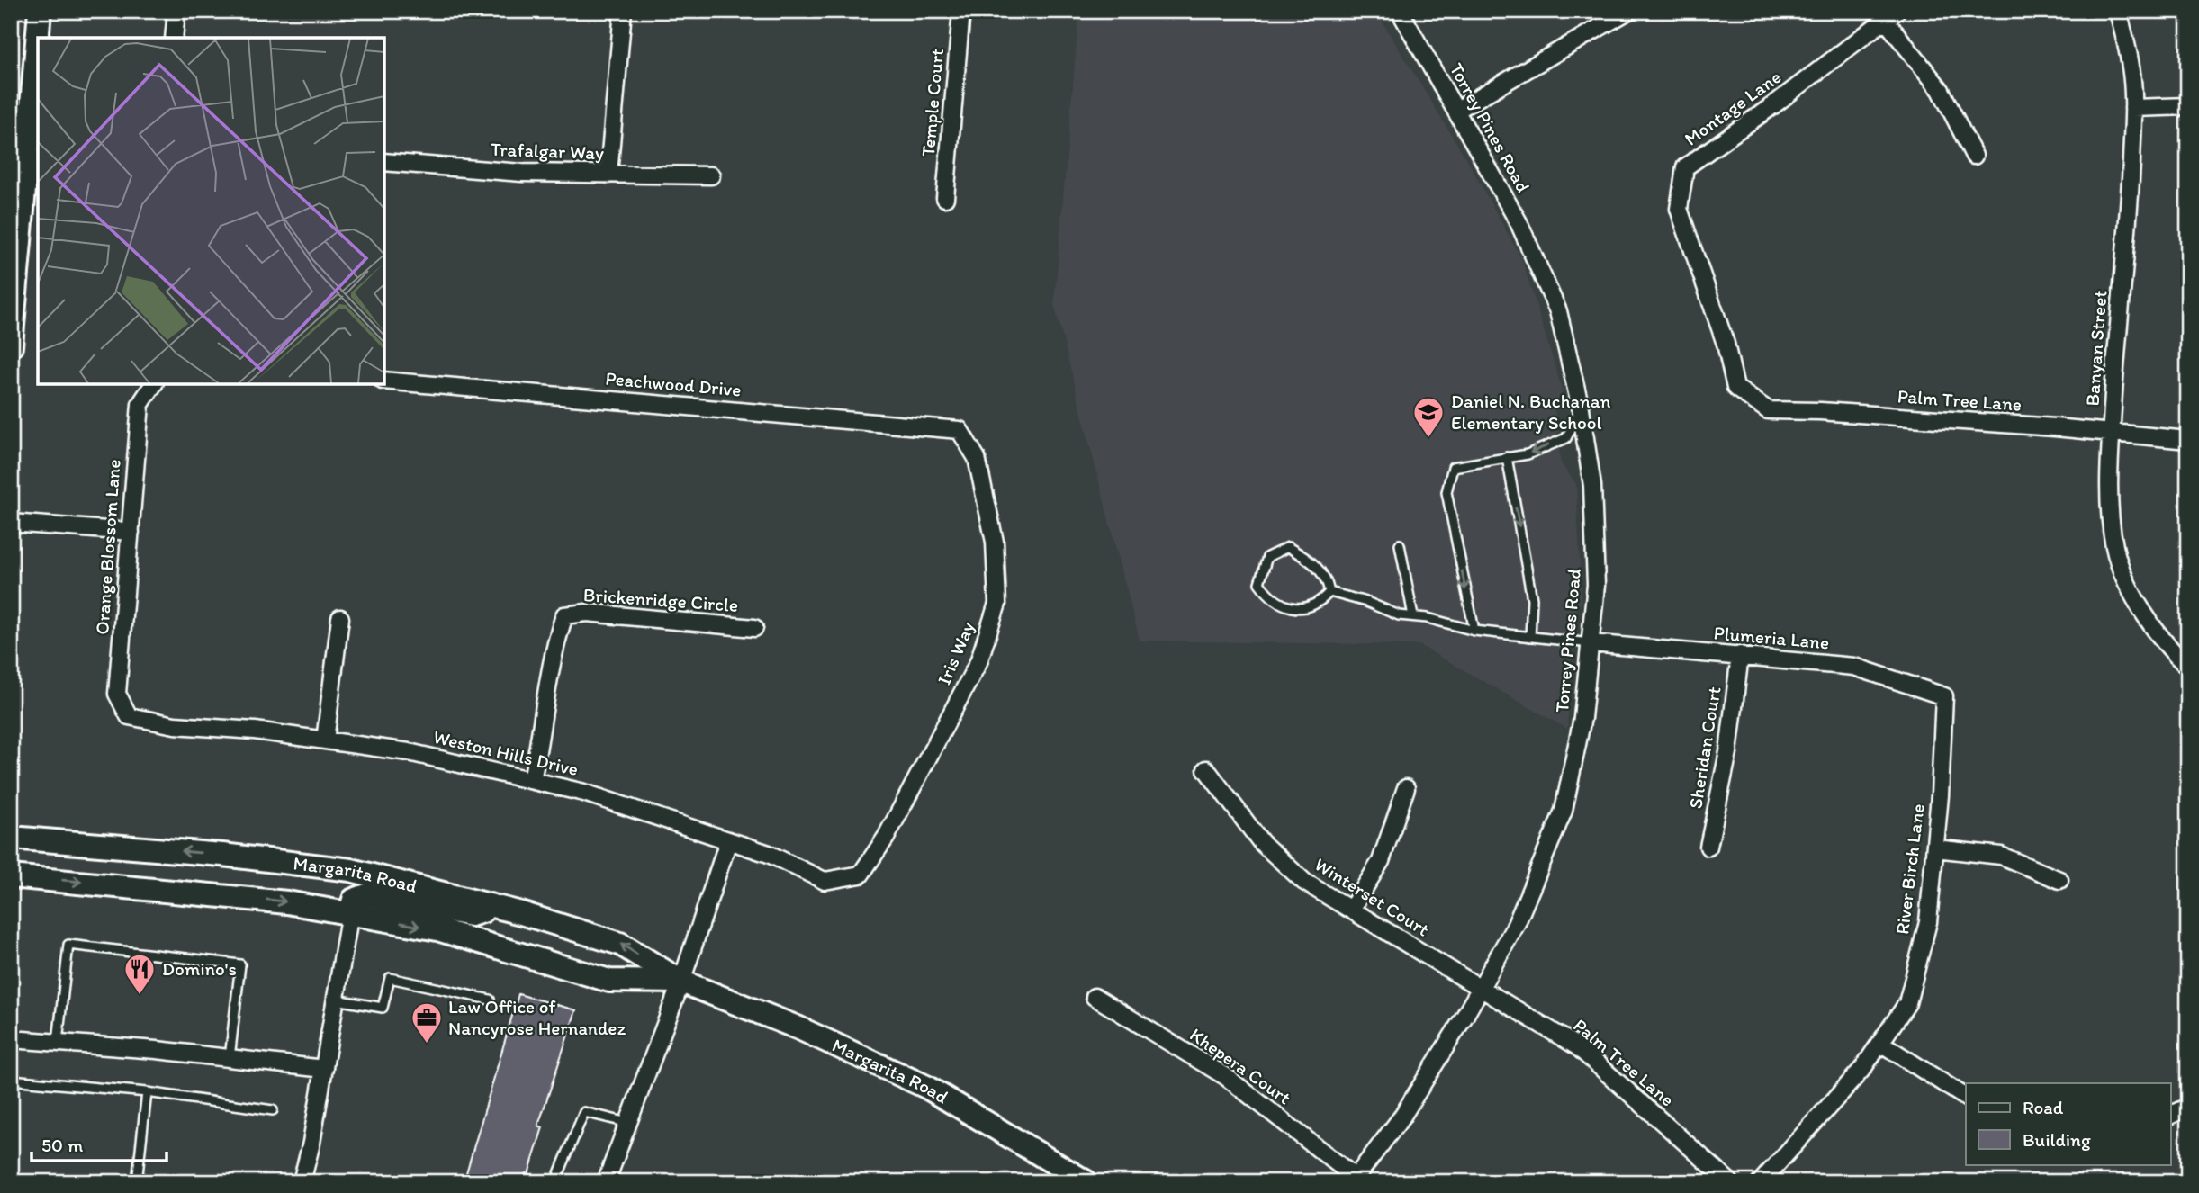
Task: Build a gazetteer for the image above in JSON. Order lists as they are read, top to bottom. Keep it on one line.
{"streets":{"main road":["Margarita Road"],"street":["Temple Court","Montage Lane","Torrey Pines Road","Trafalgar Way","Banyan Street","Peachwood Drive","Palm Tree Lane","Orange Blossom Lane","Brickenridge Circle","Plumeria Lane","Iris Way","Sheridan Court","Weston Hills Drive","River Birch Lane","Winterset Court","Khepera Court"]},"crossings":[["Montage Lane","Palm Tree Lane"],["Torrey Pines Road","Palm Tree Lane"],["Torrey Pines Road","Plumeria Lane"],["Torrey Pines Road","Winterset Court"],["Torrey Pines Road","Khepera Court"],["Banyan Street","Palm Tree Lane"],["Peachwood Drive","Iris Way"],["Palm Tree Lane","Winterset Court"],["Orange Blossom Lane","Weston Hills Drive"],["Brickenridge Circle","Weston Hills Drive"],["Plumeria Lane","Sheridan Court"],["Plumeria Lane","River Birch Lane"],["Iris Way","Weston Hills Drive"]],"places":{"school or university":["Daniel N. Buchanan Elementary School"],"restaurant":["Domino's"],"office":["Law Office of Nancyrose Hernandez"]},"legend":["Road","Building"],"scale_bar":"50 m"}
